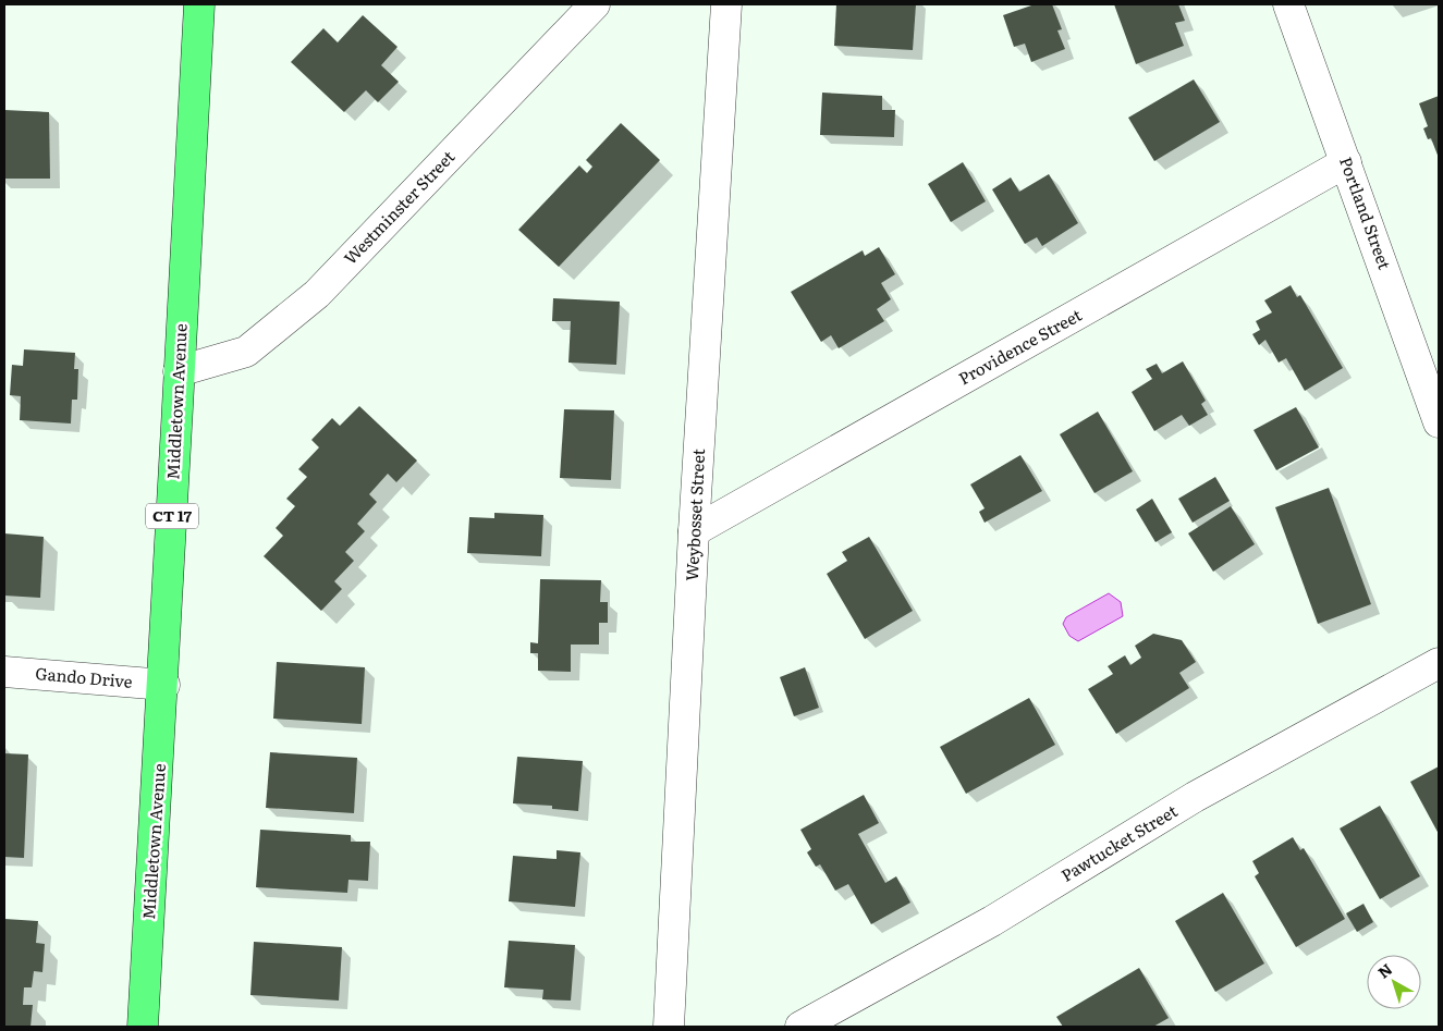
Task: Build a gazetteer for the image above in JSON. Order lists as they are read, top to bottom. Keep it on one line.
{"streets":{"main road":["Middletown Avenue","CT 17"],"street":["Westminster Street","Portland Street","Providence Street","Weybosset Street","Gando Drive","Pawtucket Street"]},"crossings":[["Westminster Street","Middletown Avenue"],["Portland Street","Providence Street"],["Providence Street","Weybosset Street"],["Middletown Avenue","Gando Drive"]],"north":"top left"}
